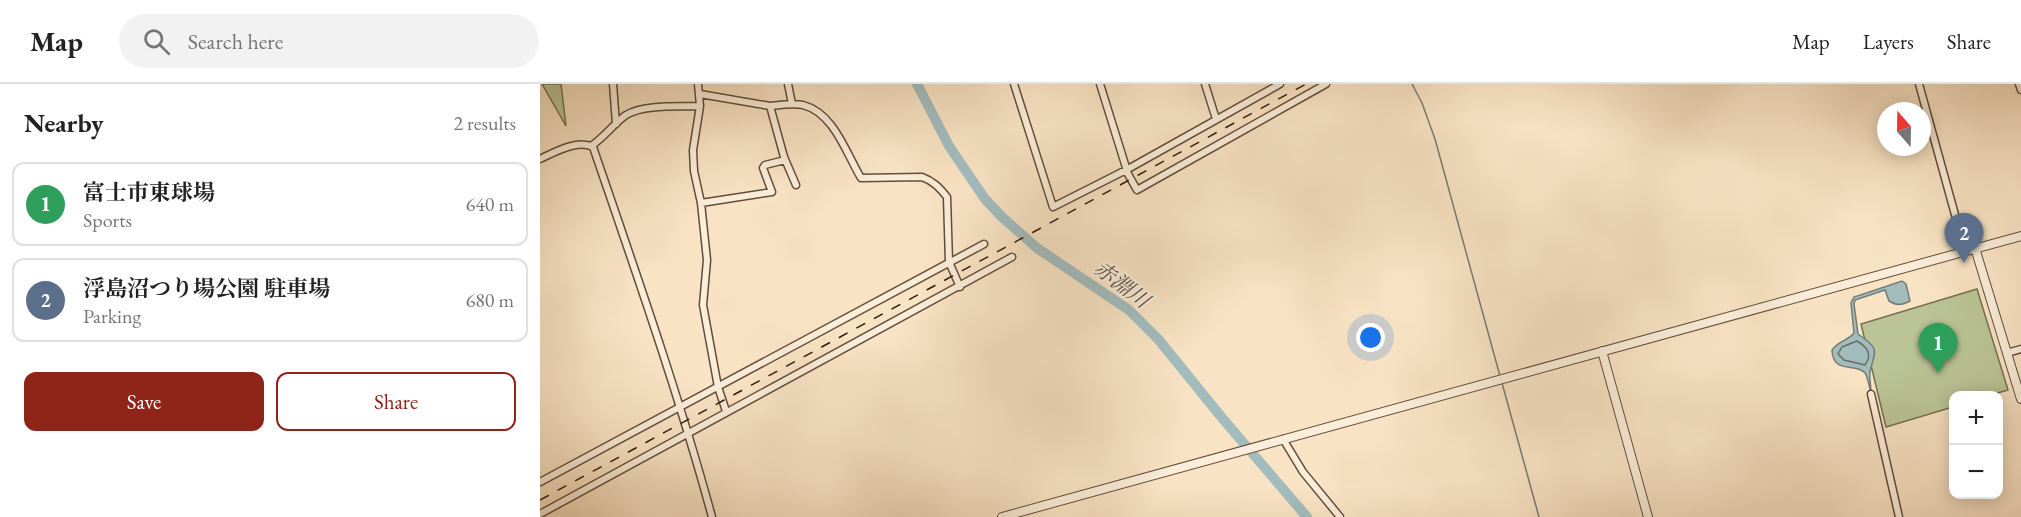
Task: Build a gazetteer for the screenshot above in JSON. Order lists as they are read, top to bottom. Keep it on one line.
{"water":["赤淵川"],"north":"top","page":{"header":"Map","search":"Search here","nav":["Map","Layers","Share"],"heading":["Nearby","2 results"],"list":[{"mark":"1","name":"富士市東球場","note":"Sports","value":"640 m"},{"mark":"2","name":"浮島沼つり場公園 駐車場","note":"Parking","value":"680 m"}],"pins":["2","1"],"buttons":["Save","Share"],"map_buttons":["+","−"]}}
